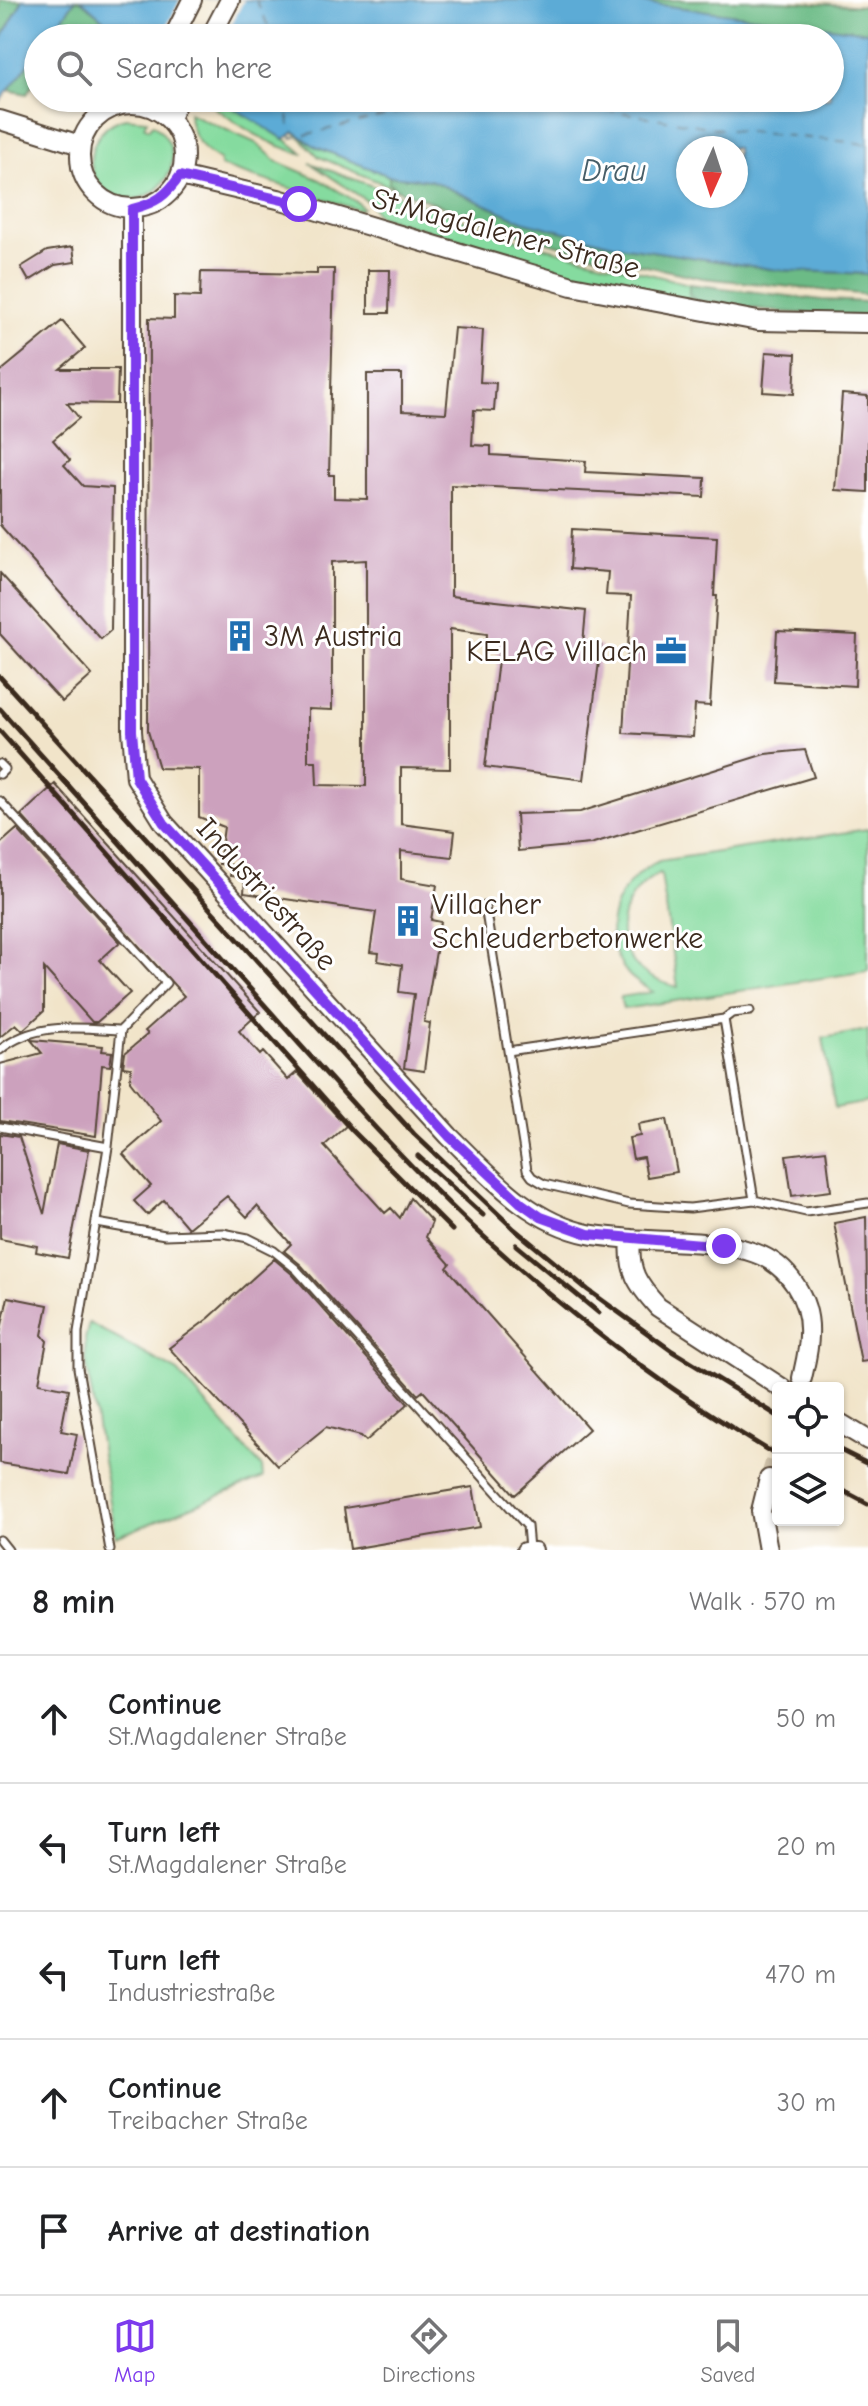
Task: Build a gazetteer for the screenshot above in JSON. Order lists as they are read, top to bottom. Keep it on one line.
{"streets":{"street":["St.Magdalener Straße","Industriestraße"]},"water":["Drau"],"places":{"building":["3M Austria","Villacher Schleuderbetonwerke"],"office":["KELAG Villach"]},"north":"bottom","page":{"search":"Search here","heading":["8 min","Walk · 570 m"],"list":[["Continue","St.Magdalener Straße","50 m"],["Turn left","St.Magdalener Straße","20 m"],["Turn left","Industriestraße","470 m"],["Continue","Treibacher Straße","30 m"],"Arrive at destination"],"nav":["Map","Directions","Saved"]}}
